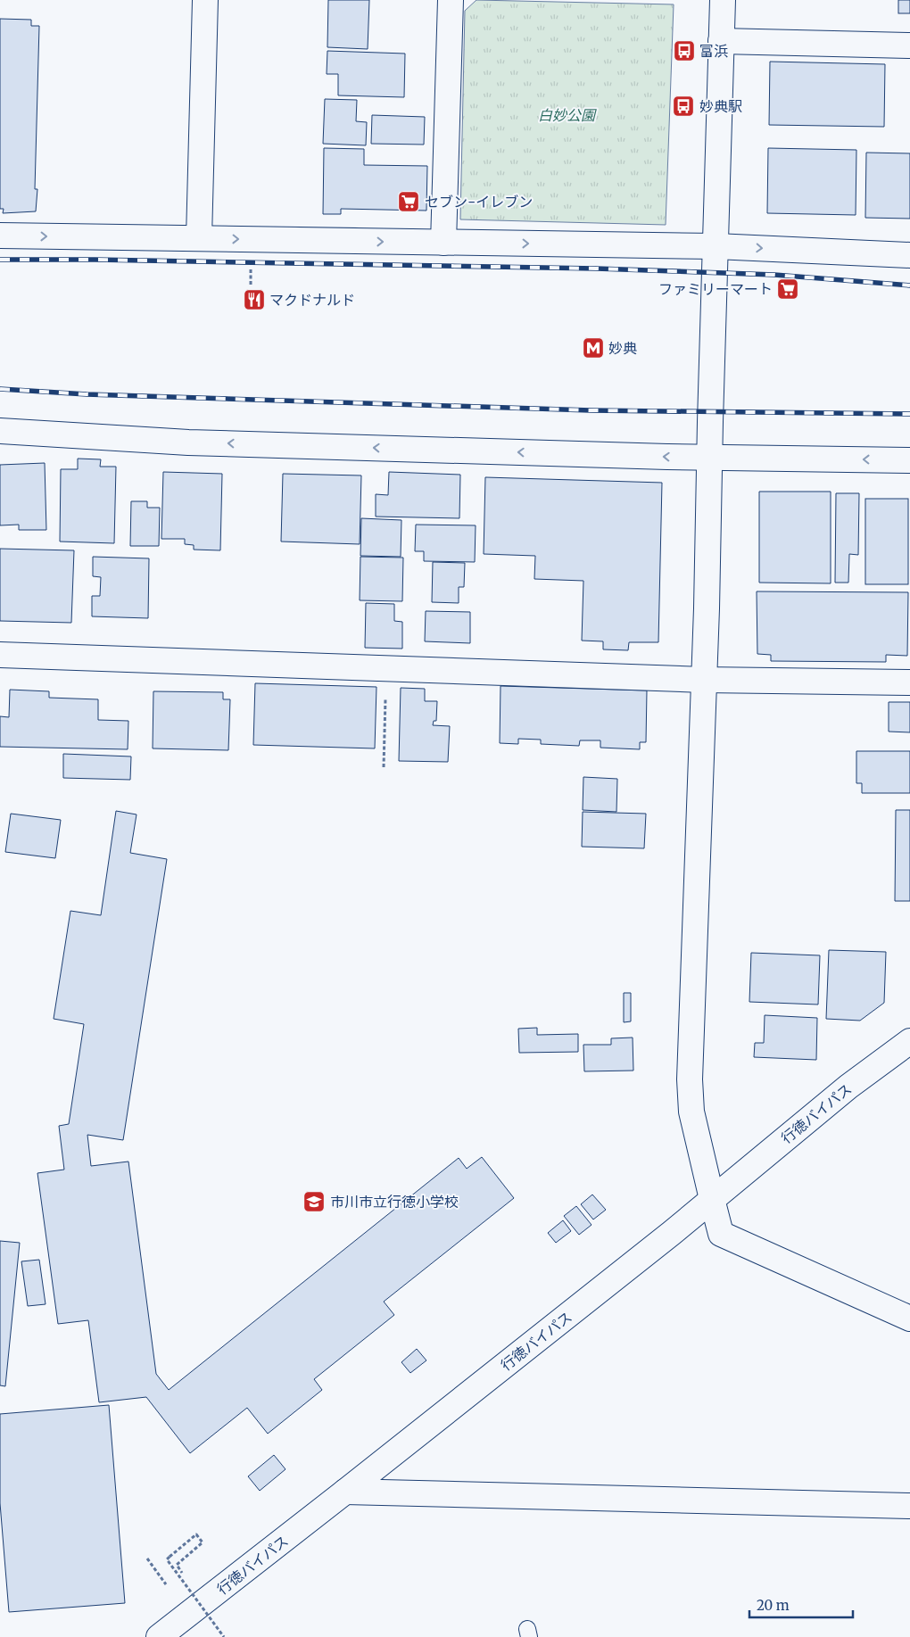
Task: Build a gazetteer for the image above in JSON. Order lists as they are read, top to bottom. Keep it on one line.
{"streets":{"street":["行徳バイパス"]},"parks":["白妙公園"],"places":{"bus stop":["富浜","妙典駅"],"supermarket":["セブン-イレブン","ファミリーマート"],"restaurant":["マクドナルド"],"metro station":["妙典"],"school or university":["市川市立行徳小学校"]},"scale_bar":"20 m"}
